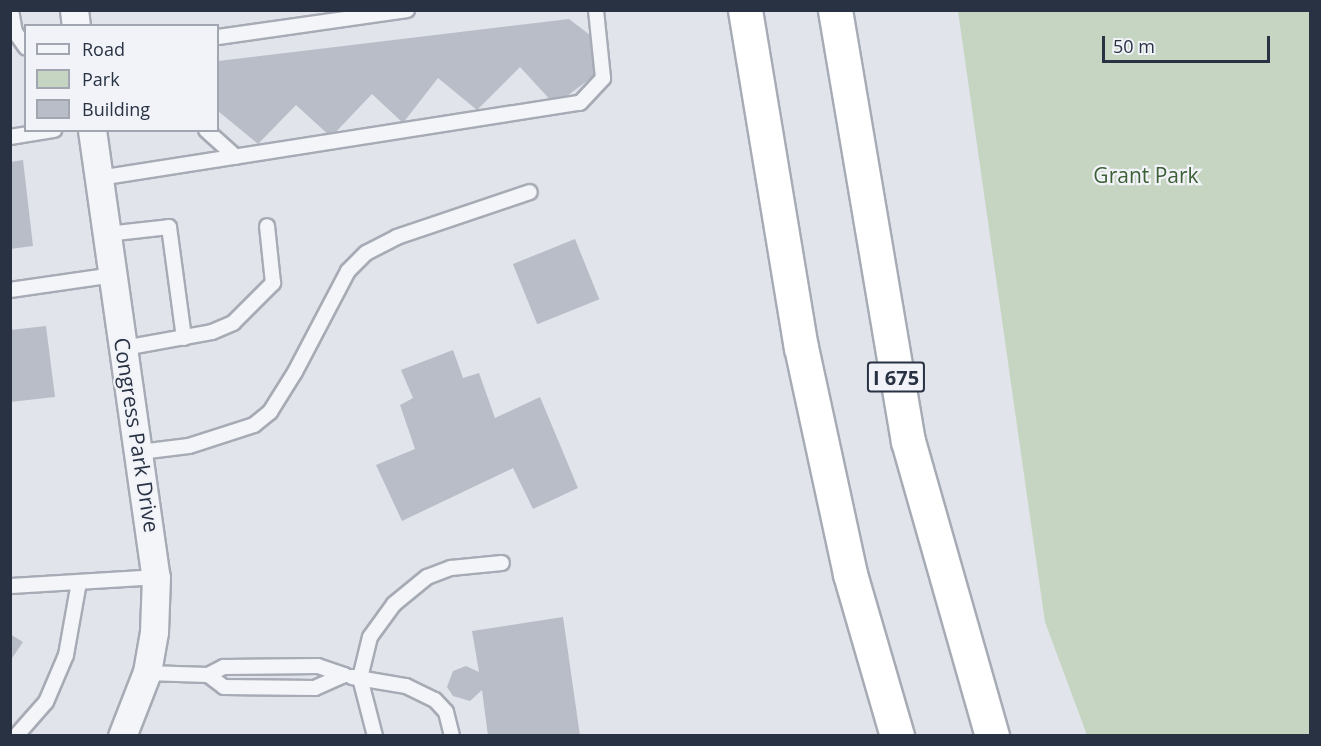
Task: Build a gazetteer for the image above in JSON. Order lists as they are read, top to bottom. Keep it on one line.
{"streets":{"highway":["I 675"],"street":["Congress Park Drive"]},"parks":["Grant Park"],"legend":["Road","Park","Building"],"scale_bar":"50 m"}
